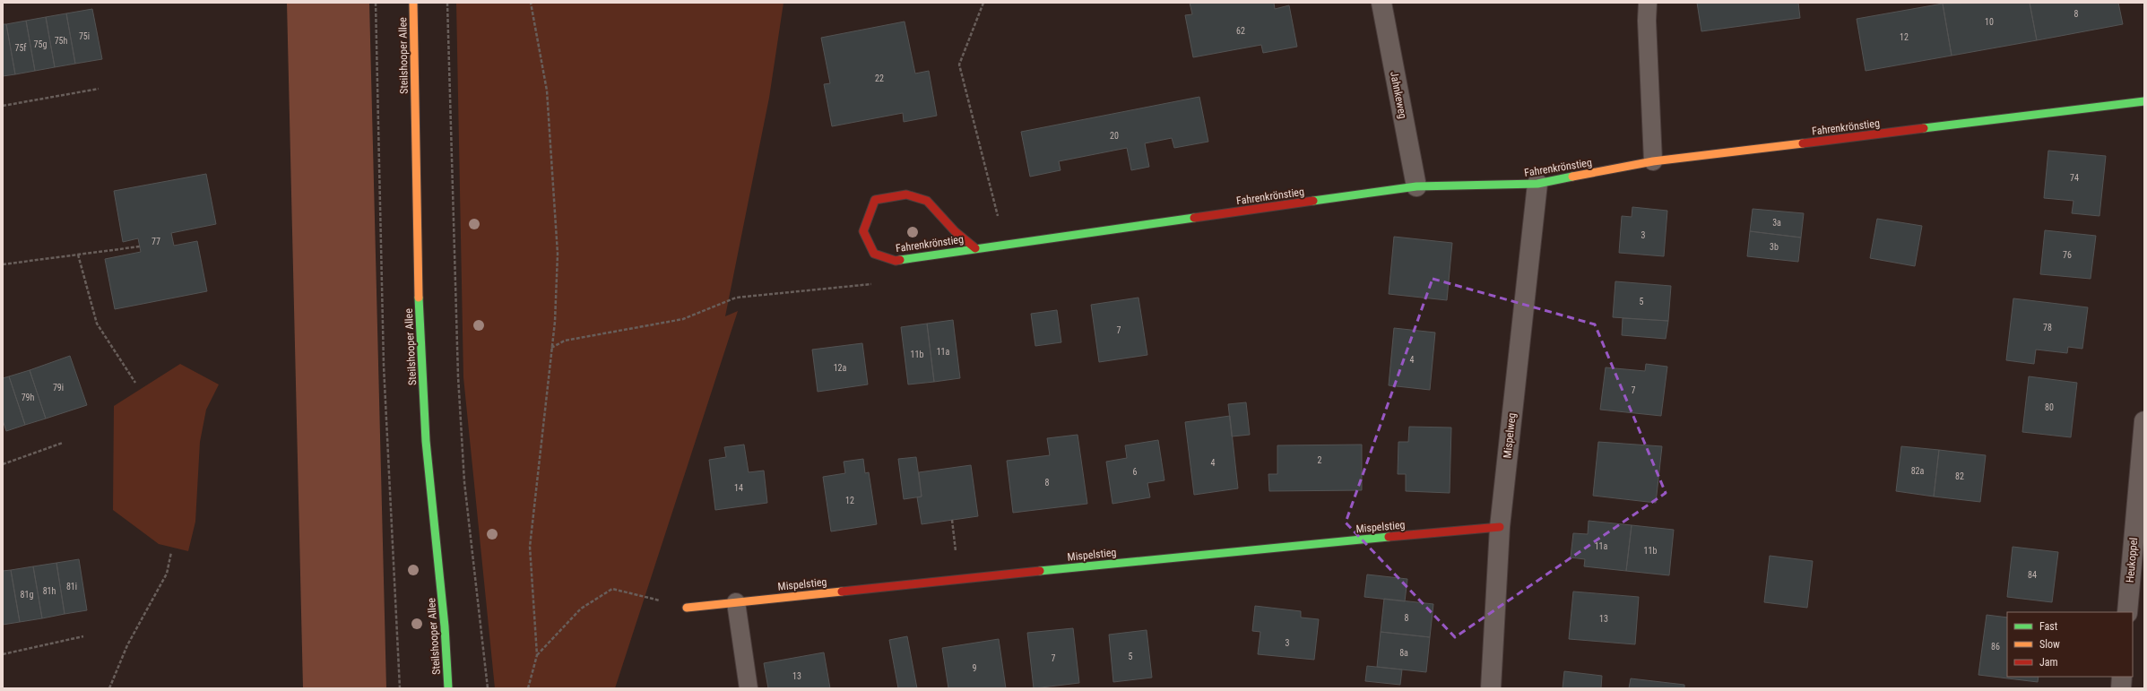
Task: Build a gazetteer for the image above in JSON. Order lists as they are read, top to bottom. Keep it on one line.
{"streets":{"street":["Steilshooper Allee","Jahnkeweg","Fahrenkrönstieg","Mispelweg","Mispelstieg","Heukoppel"]},"crossings":[["Jahnkeweg","Fahrenkrönstieg"],["Fahrenkrönstieg","Mispelweg"],["Mispelweg","Mispelstieg"]],"house_numbers":["8","10","62","75i","12","75h","75g","75f","22","20","74","3a","3","77","3b","76","5","78","7","11a","11b","4","12a","79i","7","79h","80","2","4","82a","6","82","8","14","12","11a","11b","84","81i","81h","81g","8","13","3","86","8a","5","7","9","13"],"legend":["Fast","Slow","Jam"]}
